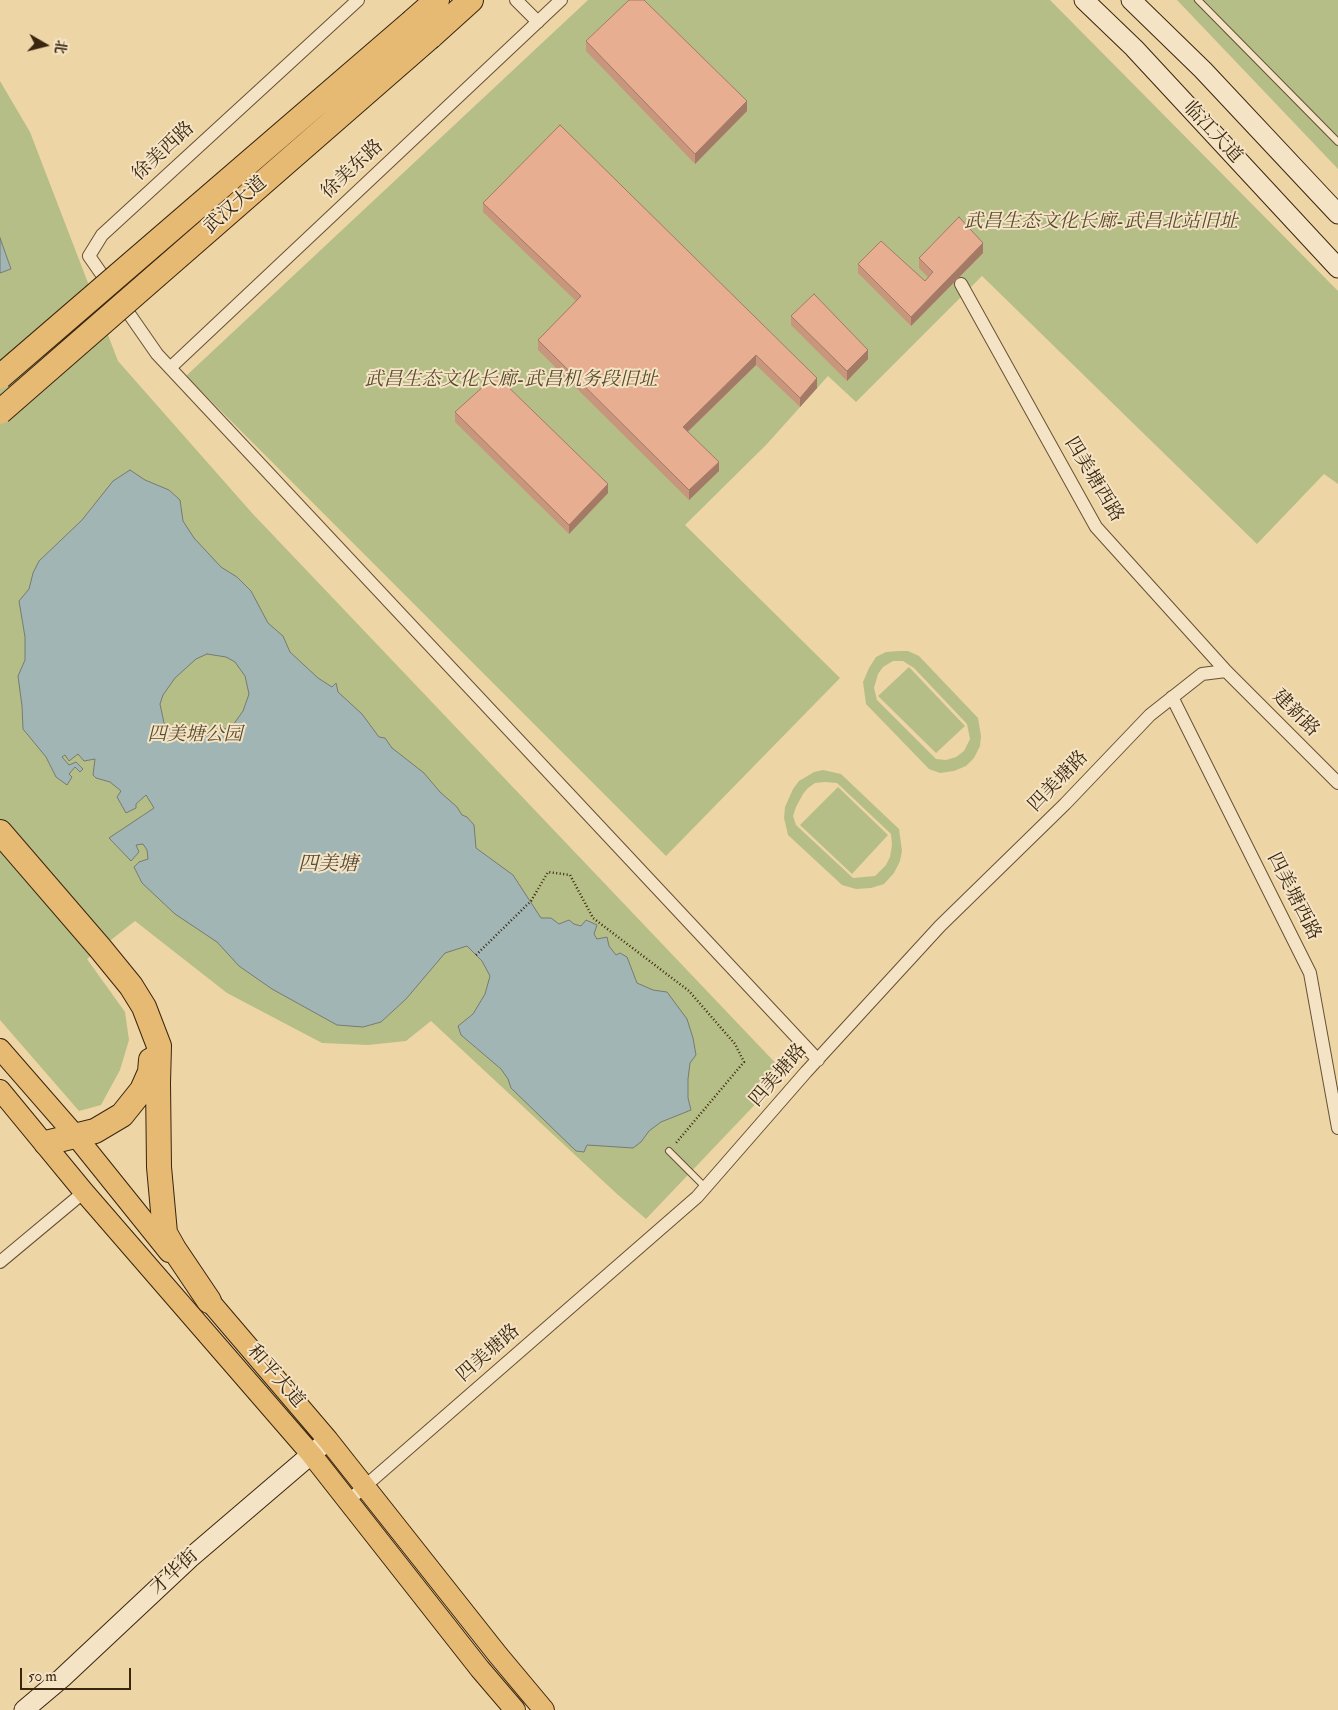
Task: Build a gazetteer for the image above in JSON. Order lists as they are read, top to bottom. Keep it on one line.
{"streets":{"highway":["武汉大道"],"main road":["临江大道","和平大道","才华街"],"street":["徐美西路","徐美东路","四美塘西路","建新路","四美塘路"]},"crossings":[["徐美西路","徐美东路"],["四美塘西路","建新路"],["四美塘西路","四美塘路"],["建新路","四美塘路"],["四美塘路","和平大道"],["和平大道","才华街"]],"water":["四美塘"],"parks":["武昌生态文化长廊-武昌北站旧址","武昌生态文化长廊-武昌机务段旧址","四美塘公园"],"scale_bar":"50 m","north":"right"}
